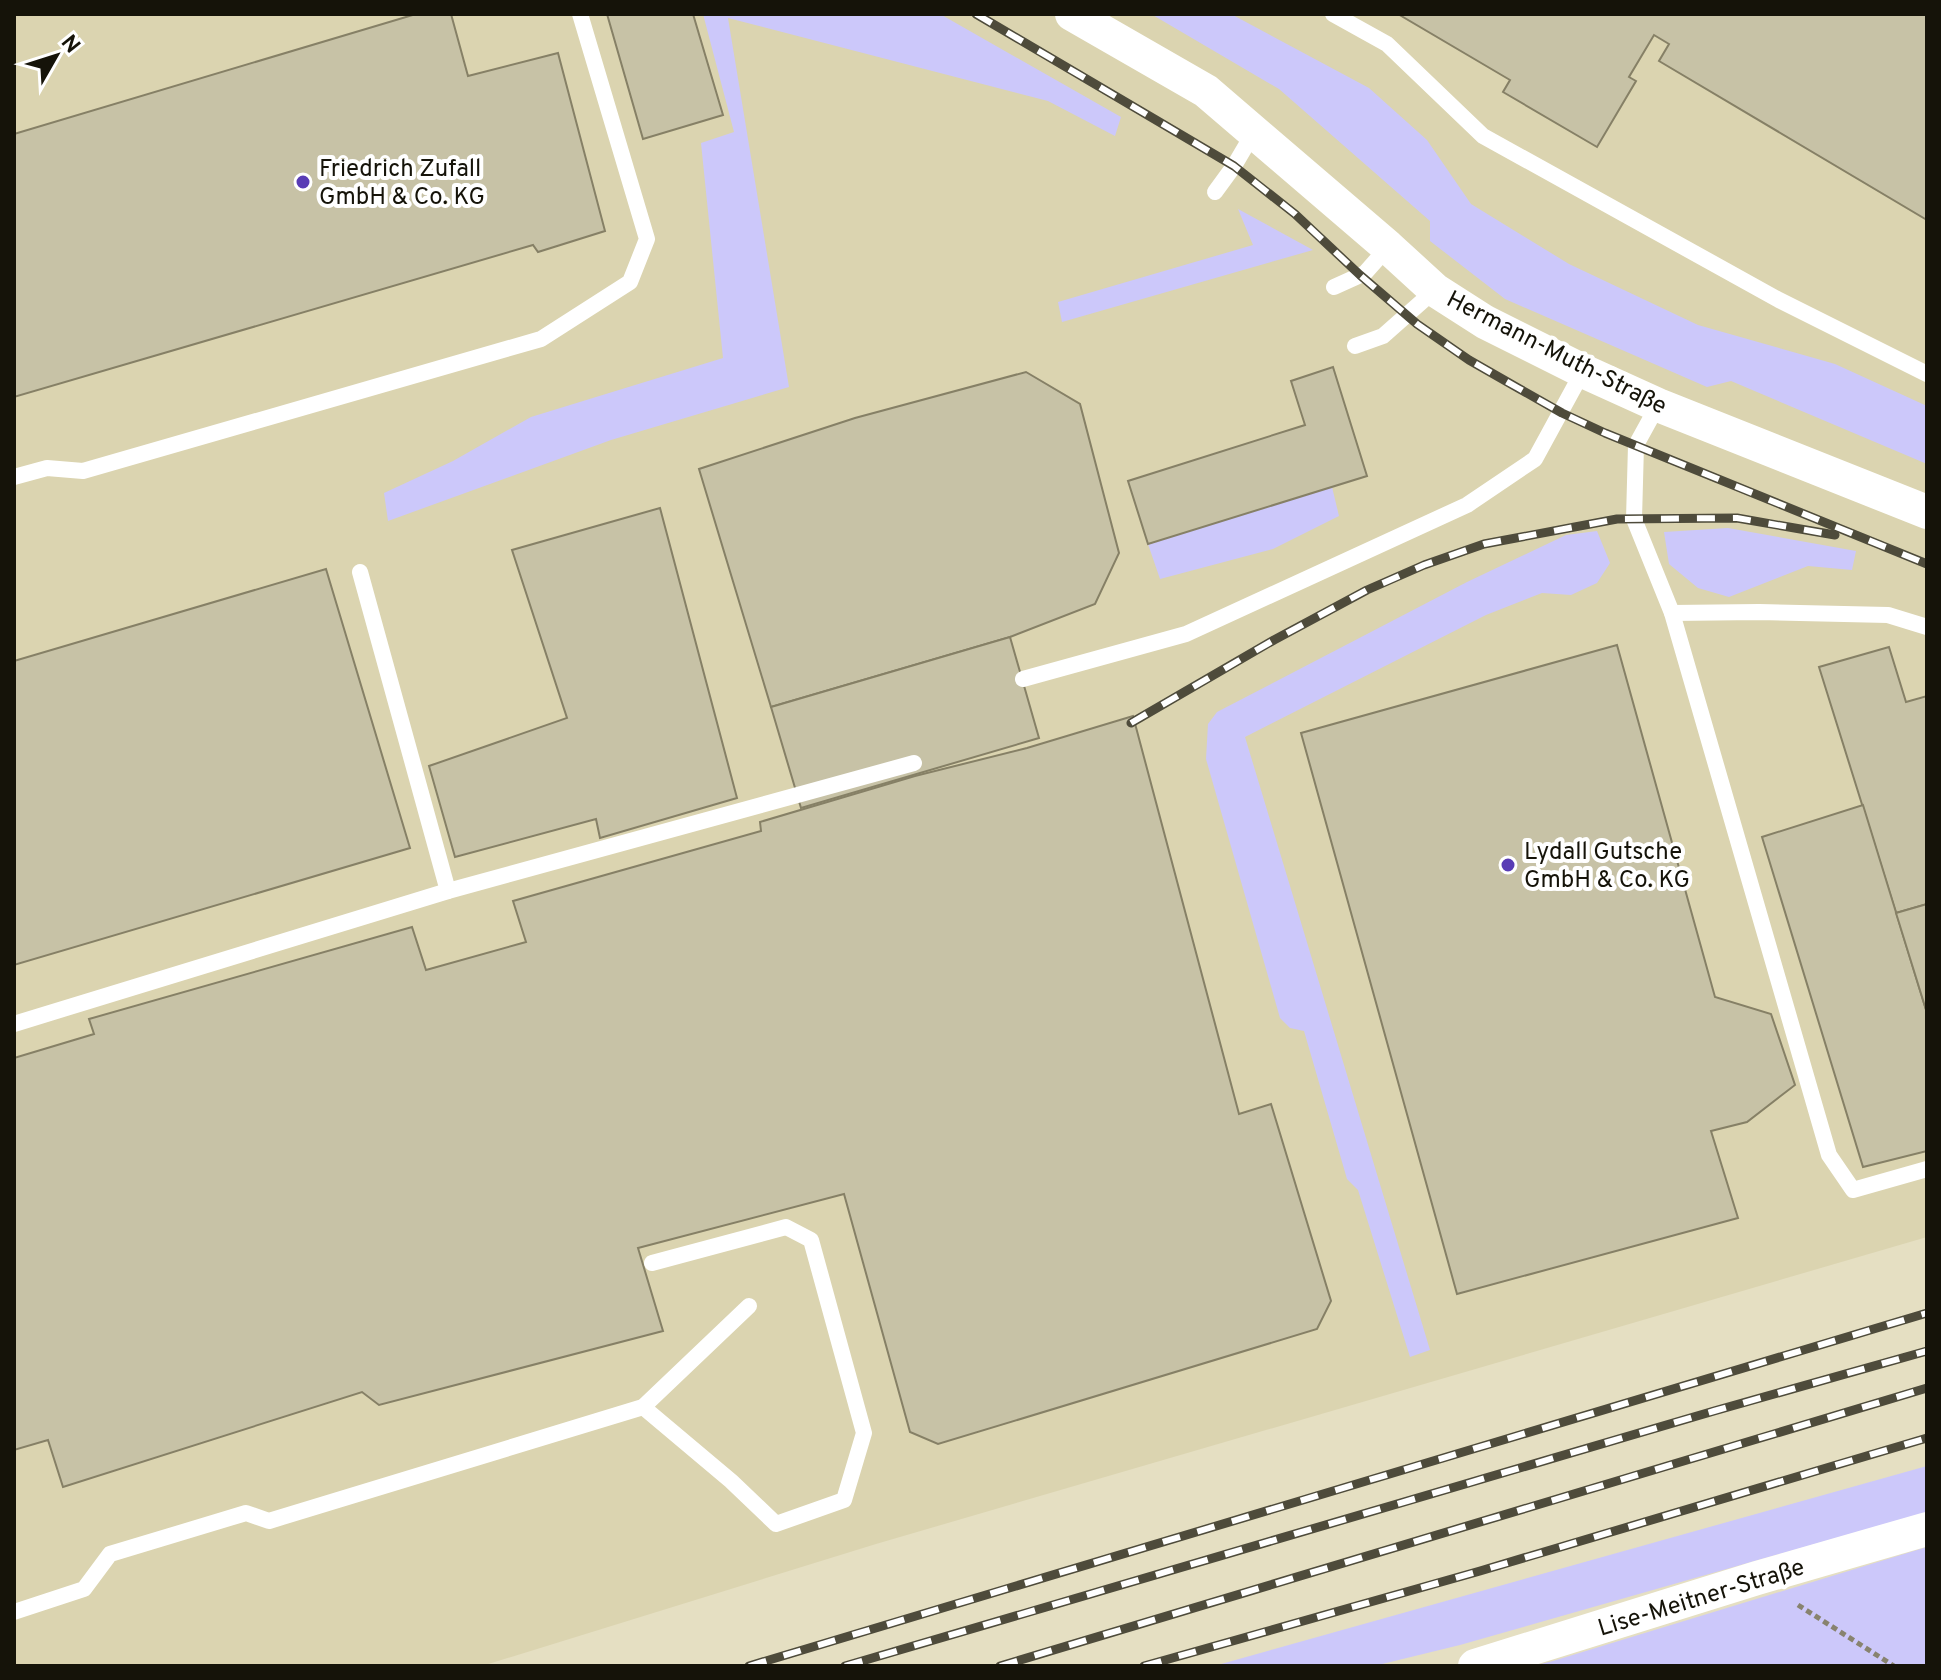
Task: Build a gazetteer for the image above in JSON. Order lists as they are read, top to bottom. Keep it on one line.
{"streets":{"street":["Hermann-Muth-Straße","Lise-Meitner-Straße"]},"places":["Friedrich Zufall GmbH & Co. KG","Lydall Gutsche GmbH & Co. KG"],"north":"top right"}
